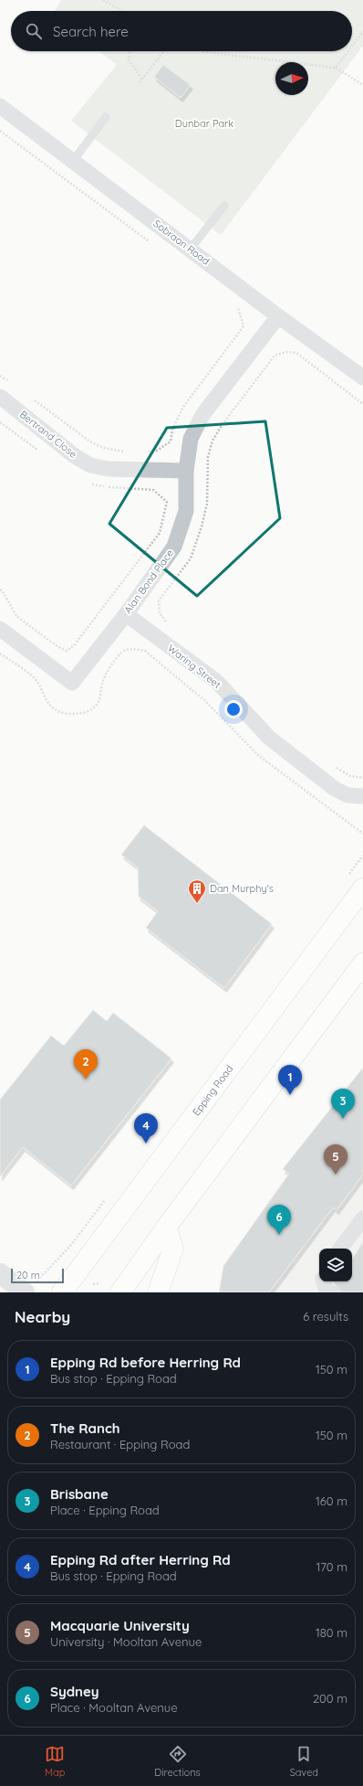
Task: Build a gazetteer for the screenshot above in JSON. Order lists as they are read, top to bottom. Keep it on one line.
{"streets":{"main road":["Epping Road"],"street":["Sobraon Road","Bertrand Close","Alan Bond Place","Waring Street"]},"crossings":[["Sobraon Road","Alan Bond Place"],["Bertrand Close","Alan Bond Place"],["Alan Bond Place","Waring Street"]],"parks":["Dunbar Park"],"places":{"building":["Dan Murphy's"]},"scale_bar":"20 m","north":"right","page":{"search":"Search here","pins":["2","1","3","4","5","6"],"scale":"20 m","heading":["Nearby","6 results"],"list":[{"mark":"1","name":"Epping Rd before Herring Rd","note":"Bus stop · Epping Road","value":"150 m"},{"mark":"2","name":"The Ranch","note":"Restaurant · Epping Road","value":"150 m"},{"mark":"3","name":"Brisbane","note":"Place · Epping Road","value":"160 m"},{"mark":"4","name":"Epping Rd after Herring Rd","note":"Bus stop · Epping Road","value":"170 m"},{"mark":"5","name":"Macquarie University","note":"University · Mooltan Avenue","value":"180 m"},{"mark":"6","name":"Sydney","note":"Place · Mooltan Avenue","value":"200 m"}],"nav":["Map","Directions","Saved"]}}
